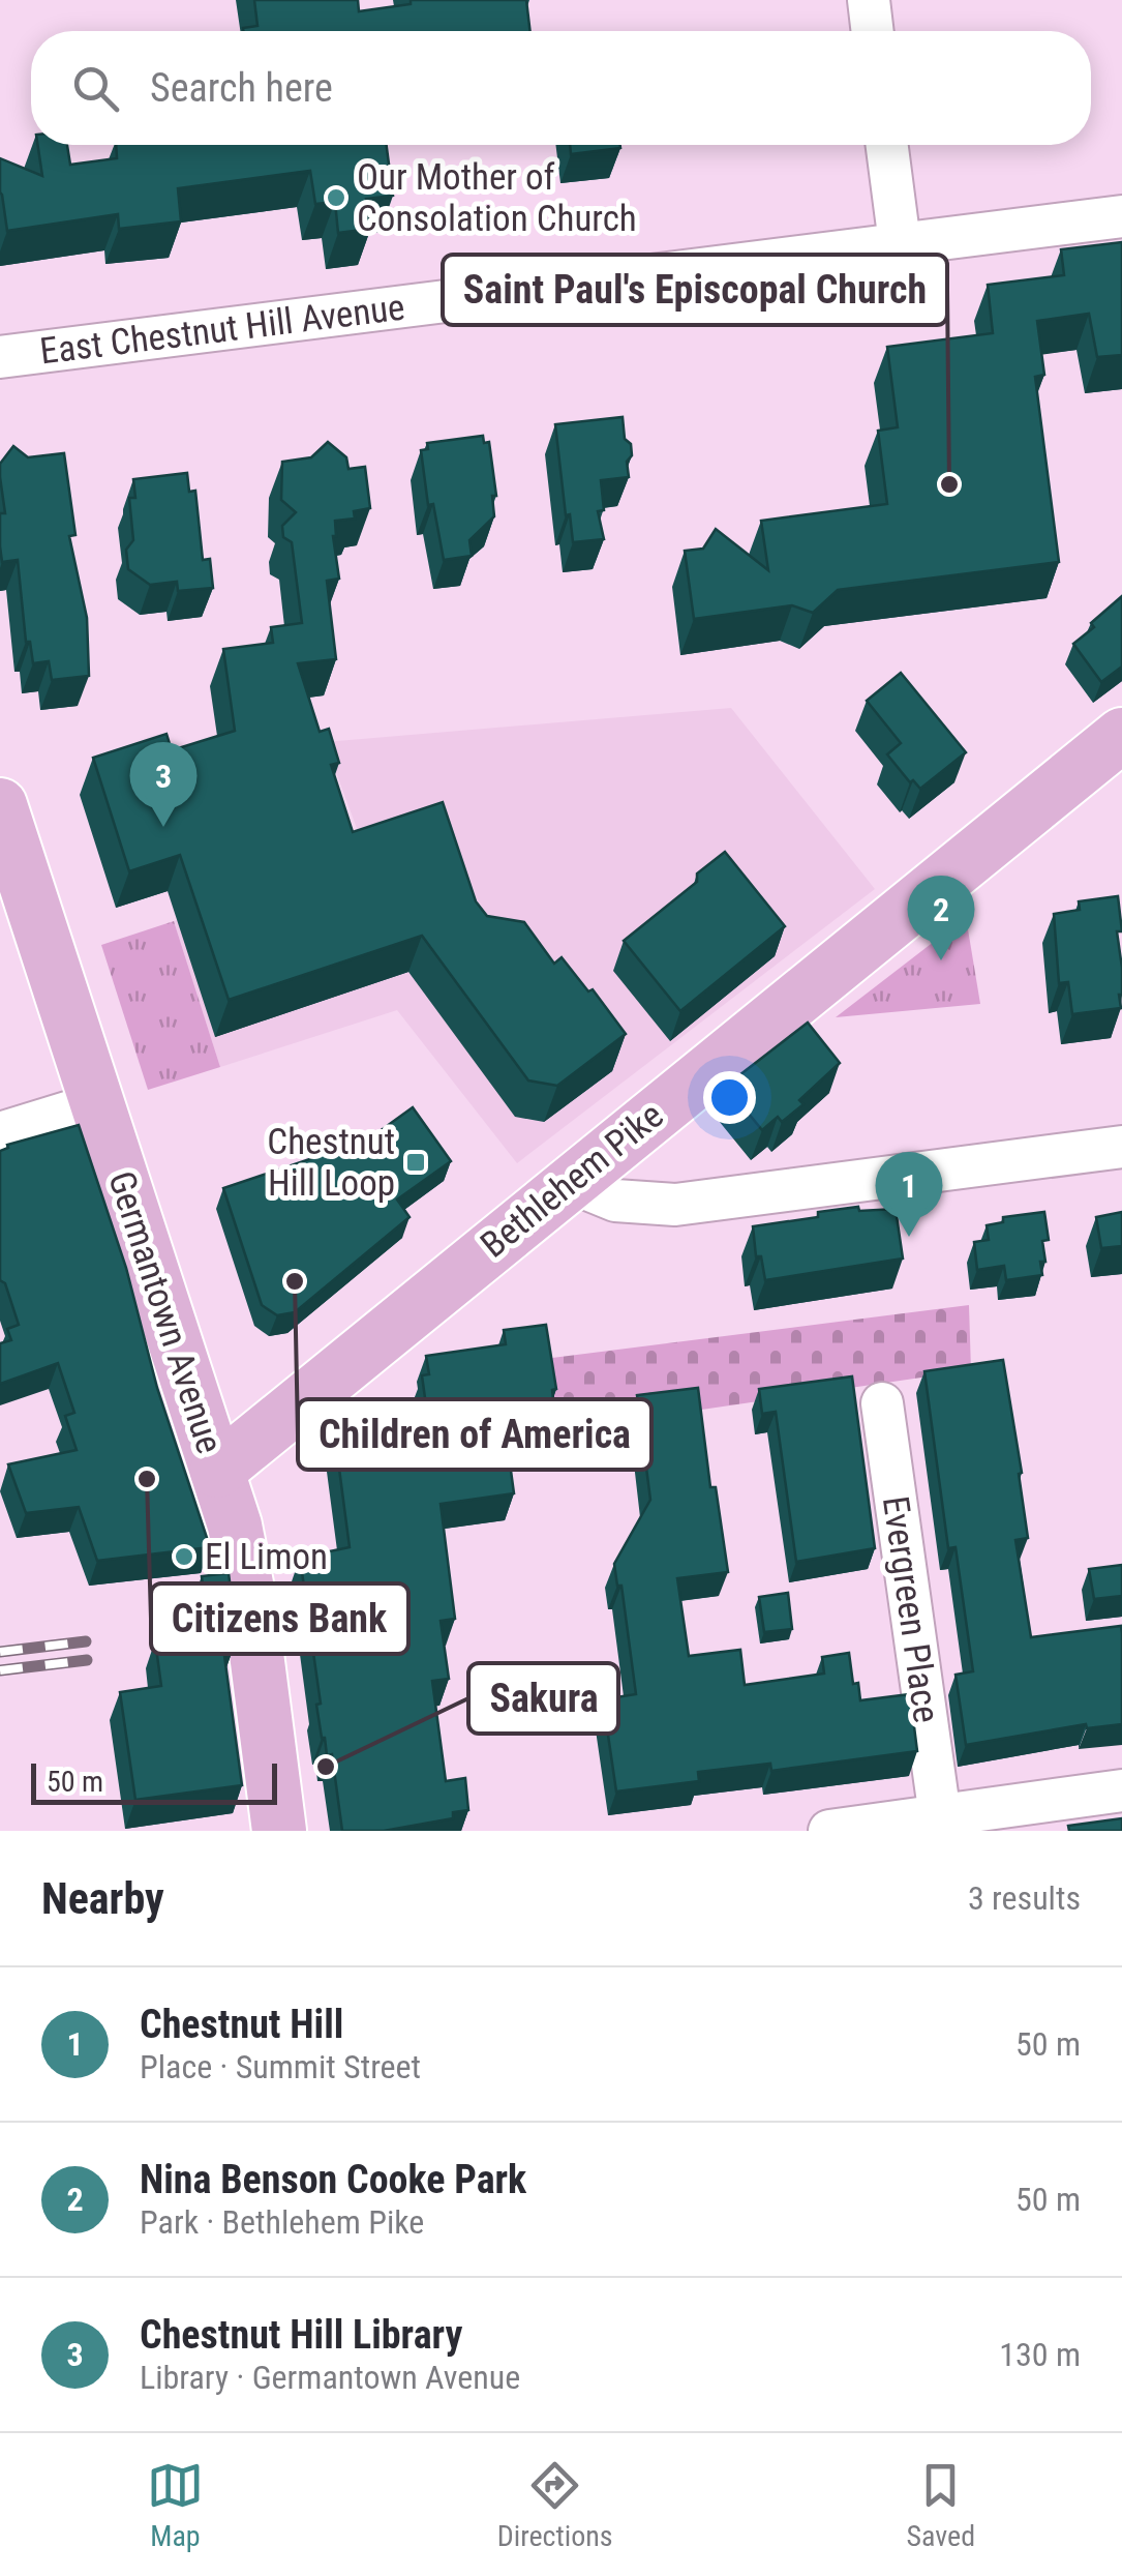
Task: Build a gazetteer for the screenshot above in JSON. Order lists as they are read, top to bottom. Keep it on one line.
{"streets":{"main road":["Bethlehem Pike","Germantown Avenue"],"street":["East Chestnut Hill Avenue","Evergreen Place"]},"crossings":[["Bethlehem Pike","Germantown Avenue"]],"places":{"other":["Our Mother of Consolation Church","Saint Paul's Episcopal Church","Children of America","Citizens Bank","El Limon","Sakura"],"transit":["Chestnut Hill Loop"]},"scale_bar":"50 m","page":{"search":"Search here","pins":["3","2","1"],"scale":"50 m","heading":["Nearby","3 results"],"list":[{"mark":"1","name":"Chestnut Hill","note":"Place · Summit Street","value":"50 m"},{"mark":"2","name":"Nina Benson Cooke Park","note":"Park · Bethlehem Pike","value":"50 m"},{"mark":"3","name":"Chestnut Hill Library","note":"Library · Germantown Avenue","value":"130 m"}],"nav":["Map","Directions","Saved"]}}
